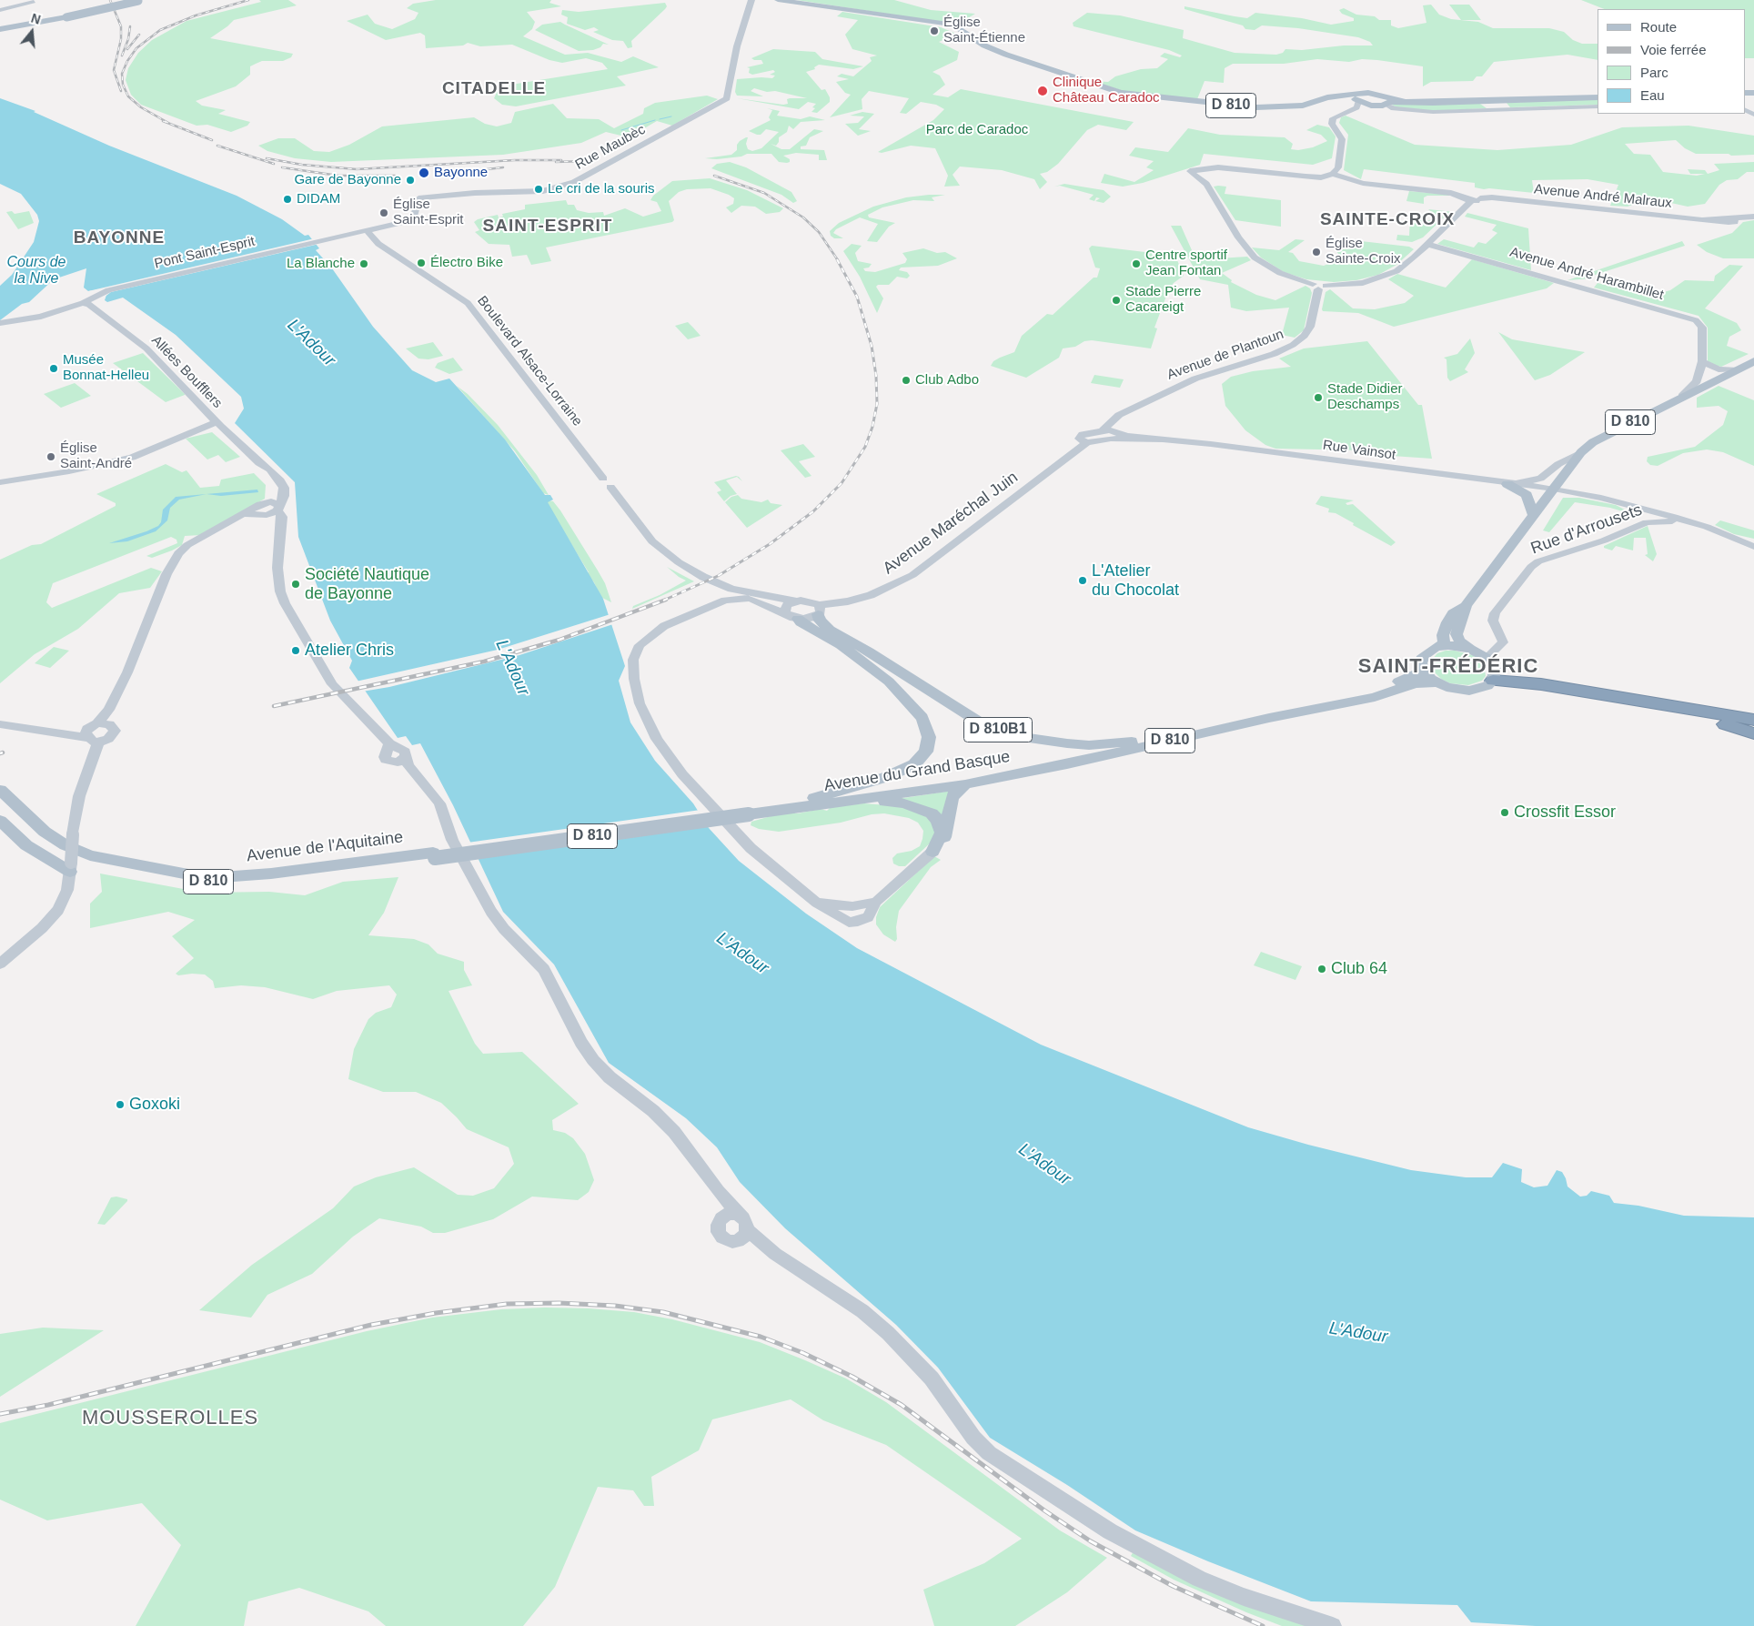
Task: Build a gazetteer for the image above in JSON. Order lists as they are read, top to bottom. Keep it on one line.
{"streets":{"main road":["D 810","Rue Maubèc","Avenue André Malraux","Pont Saint-Esprit","Avenue André Harambillet","Avenue de Plantoun","Boulevard Alsace-Lorraine","Allées Boufflers","Rue Vainsot","Avenue Maréchal Juin","Rue d'Arrousets","D 810B1","Avenue du Grand Basque","Avenue de l'Aquitaine"]},"crossings":[["D 810","Avenue André Harambillet"],["D 810","Rue Vainsot"],["D 810","Rue d'Arrousets"],["D 810","Avenue du Grand Basque"],["D 810","Avenue de l'Aquitaine"],["Rue Maubèc","Pont Saint-Esprit"],["Pont Saint-Esprit","Allées Boufflers"],["Avenue de Plantoun","Rue Vainsot"],["Rue Vainsot","Avenue Maréchal Juin"],["Rue Vainsot","Rue d'Arrousets"],["Rue d'Arrousets","Avenue du Grand Basque"],["D 810B1","Avenue du Grand Basque"]],"districts":["CITADELLE","SAINTE-CROIX","SAINT-ESPRIT","BAYONNE","SAINT-FRÉDÉRIC","MOUSSEROLLES"],"water":["Cours de la Nive","L'Adour"],"parks":["Parc de Caradoc"],"places":["Église Saint-Étienne","Clinique Château Caradoc","Bayonne","Gare de Bayonne","Le cri de la souris","DIDAM","Église Saint-Esprit","Église Sainte-Croix","Électro Bike","La Blanche","Centre sportif Jean Fontan","Stade Pierre Cacareigt","Musée Bonnat-Helleu","Club Adbo","Stade Didier Deschamps","Église Saint-André","L'Atelier du Chocolat","Société Nautique de Bayonne","Atelier Chris","Crossfit Essor","Club 64","Goxoki"],"legend":["Route","Voie ferrée","Parc","Eau"],"north":"top"}
